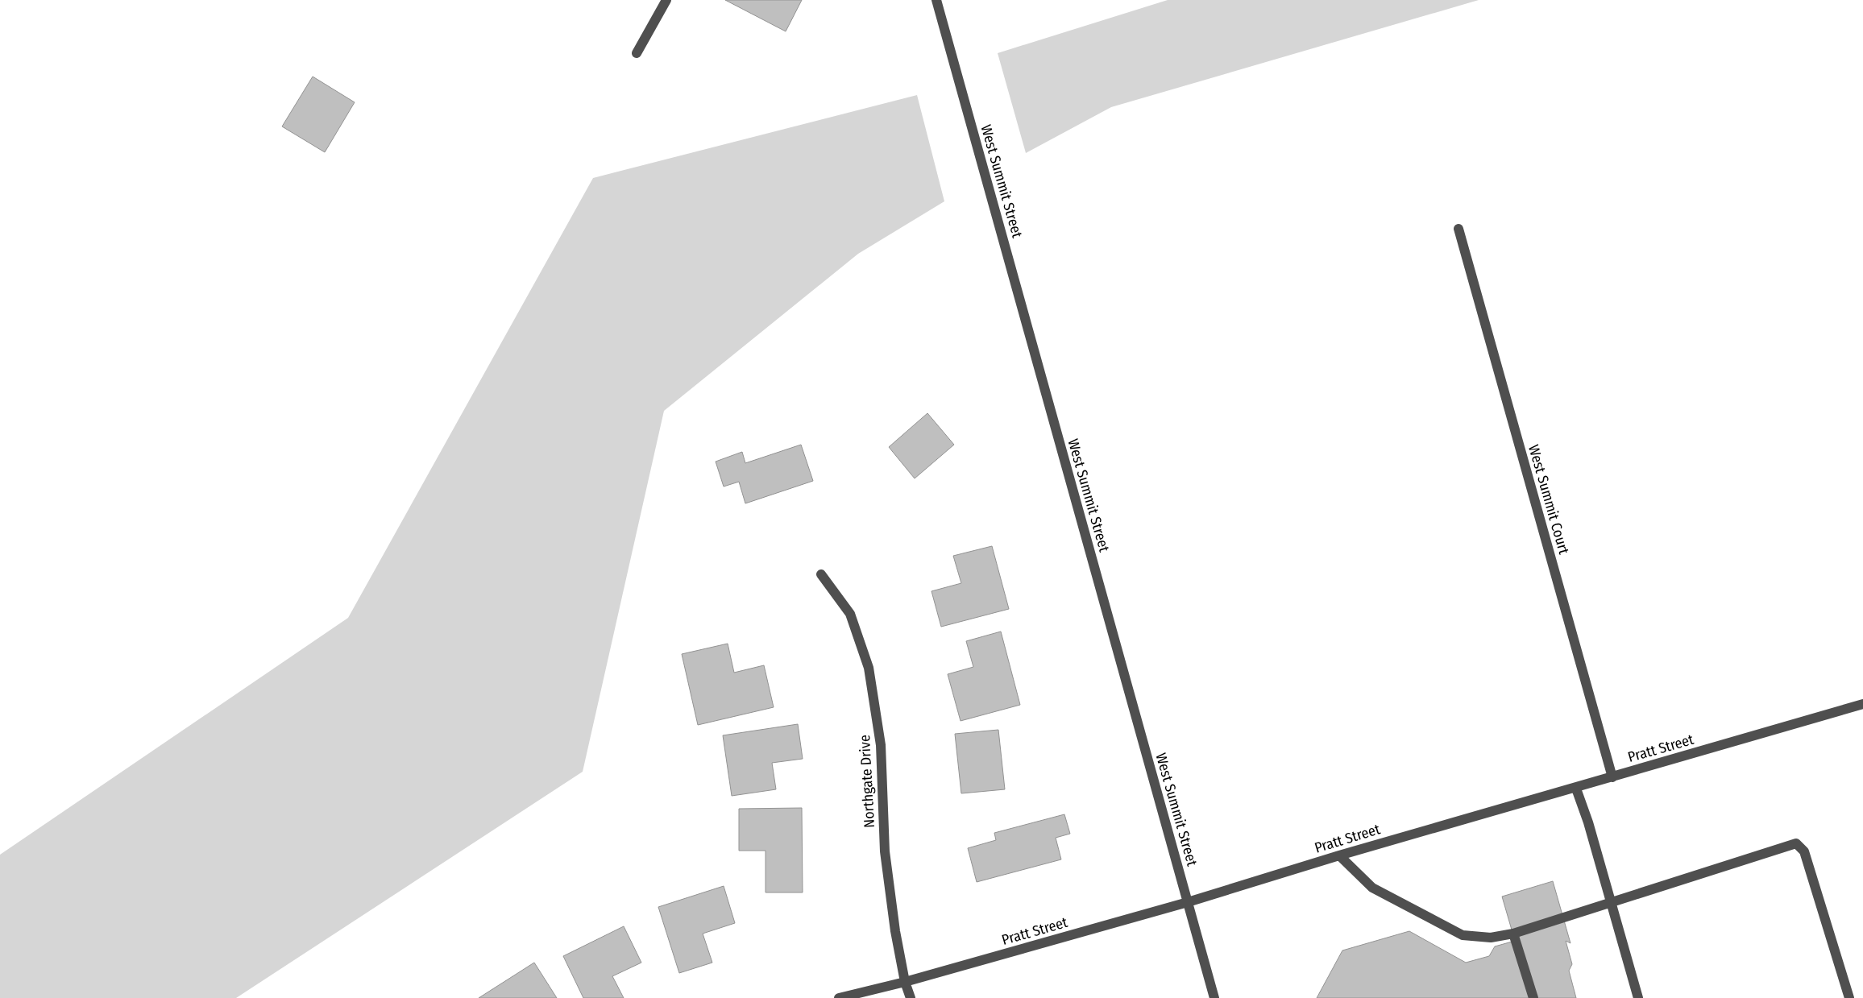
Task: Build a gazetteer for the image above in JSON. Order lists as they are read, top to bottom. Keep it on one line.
{"streets":{"street":["West Summit Street","West Summit Court","Pratt Street","Northgate Drive"]},"crossings":[["West Summit Street","Pratt Street"],["West Summit Court","Pratt Street"],["Pratt Street","Northgate Drive"]]}
